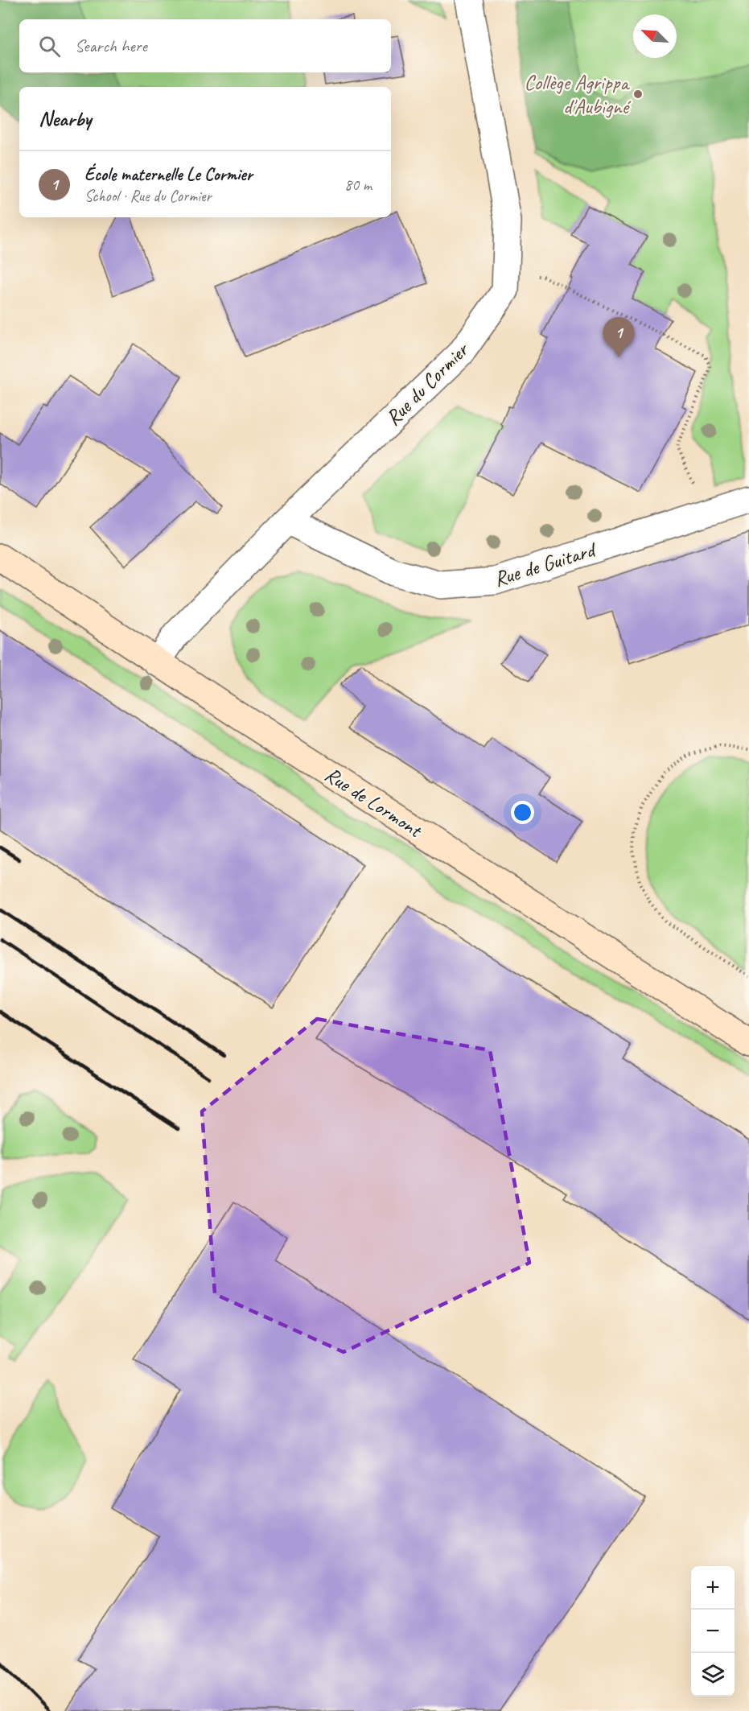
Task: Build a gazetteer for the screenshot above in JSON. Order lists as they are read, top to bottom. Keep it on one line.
{"streets":{"main road":["Rue de Lormont"],"street":["Rue du Cormier","Rue de Guitard"]},"crossings":[["Rue du Cormier","Rue de Guitard"],["Rue du Cormier","Rue de Lormont"]],"places":["Collège Agrippa d'Aubigné"],"north":"top left","page":{"search":"Search here","heading":"Nearby","list":[{"mark":"1","name":"École maternelle Le Cormier","note":"School · Rue du Cormier","value":"80 m"}],"pins":"1","map_buttons":["+","−"]}}
